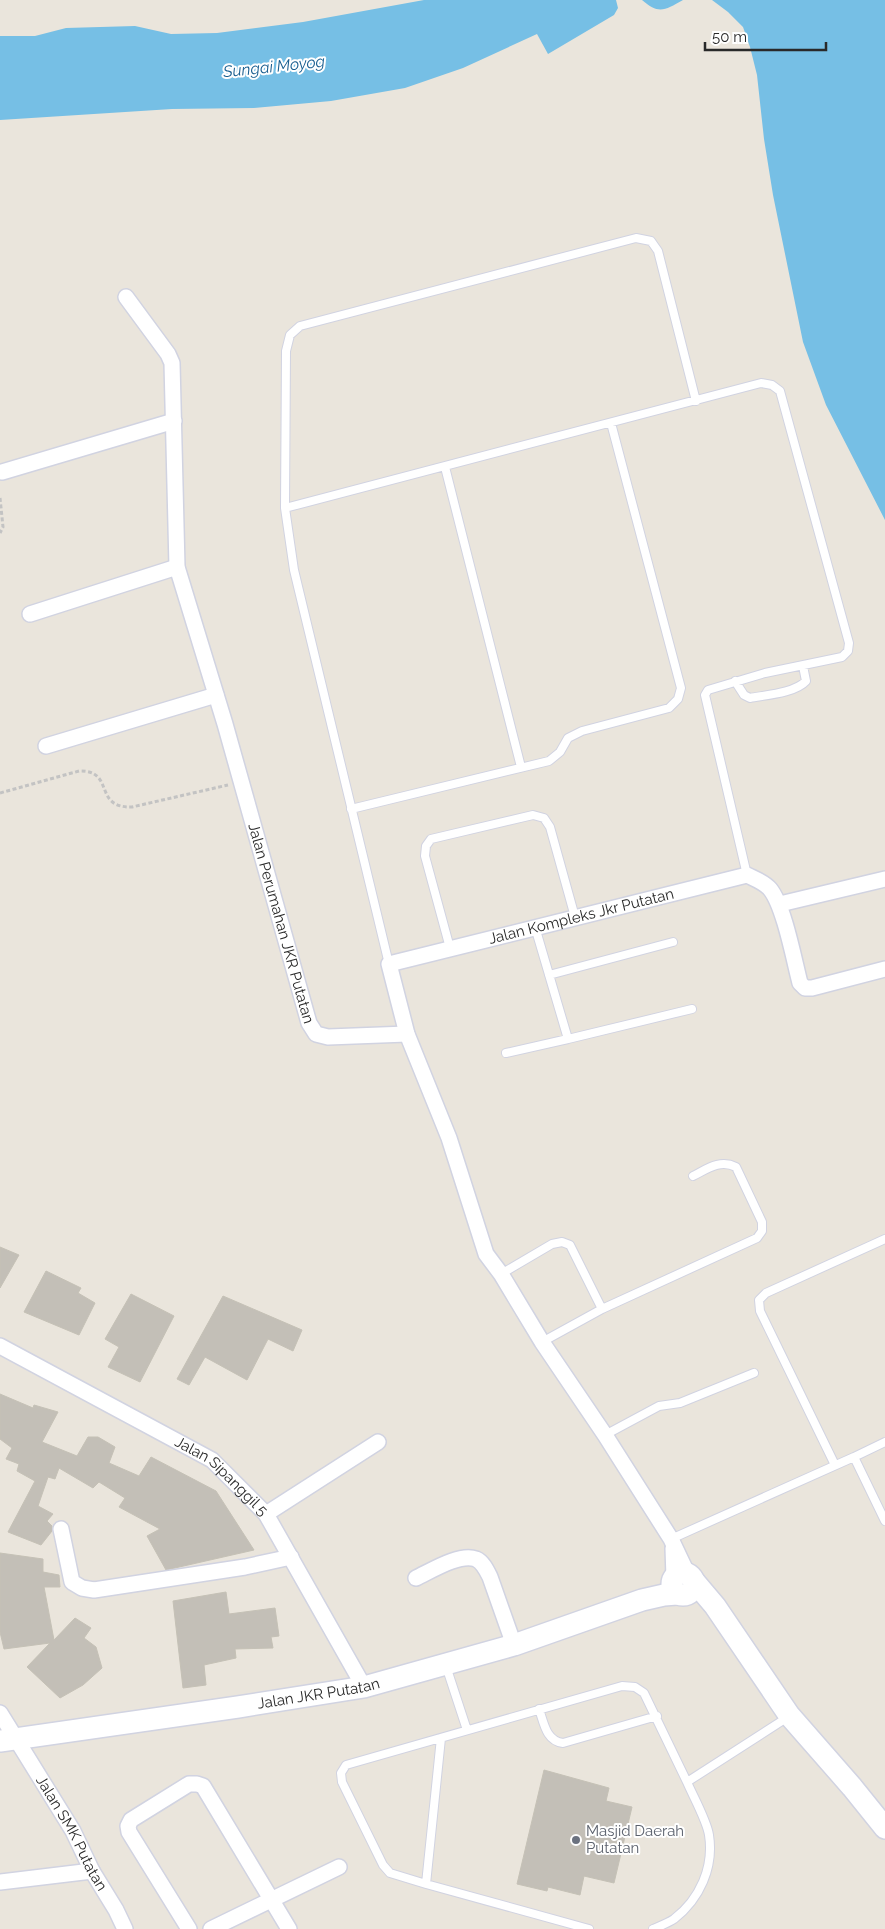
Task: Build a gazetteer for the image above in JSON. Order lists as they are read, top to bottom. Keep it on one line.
{"streets":{"street":["Jalan Kompleks Jkr Putatan","Jalan Perumahan JKR Putatan","Jalan Sipanggil 5","Jalan JKR Putatan","Jalan SMK Putatan"]},"crossings":[["Jalan Sipanggil 5","Jalan JKR Putatan"],["Jalan JKR Putatan","Jalan SMK Putatan"]],"water":["Sungai Moyog"],"places":["Masjid Daerah Putatan"],"scale_bar":"50 m"}
